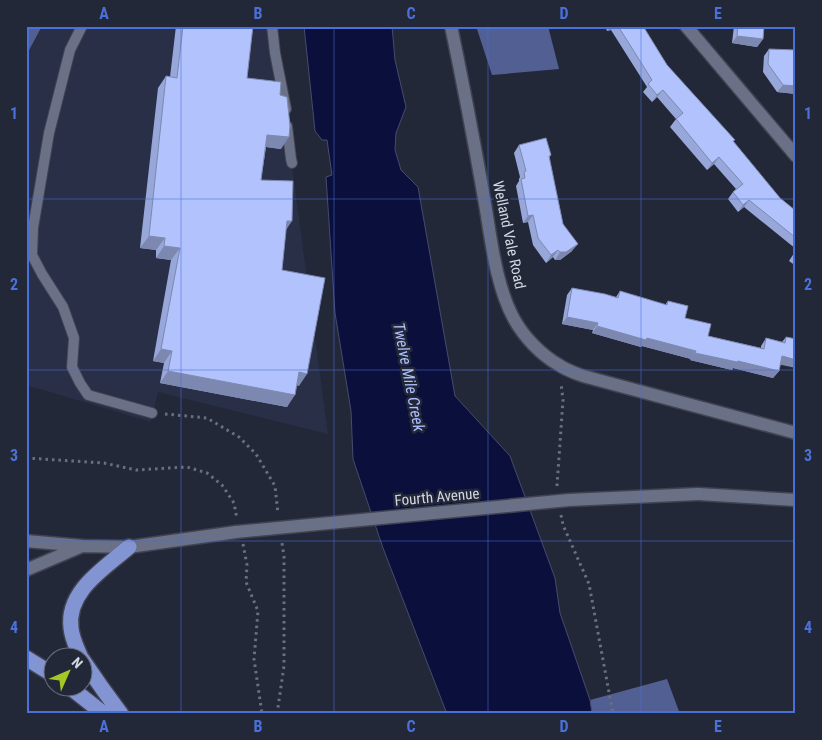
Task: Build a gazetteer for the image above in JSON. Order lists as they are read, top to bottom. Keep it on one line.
{"streets":{"main road":["Welland Vale Road","Fourth Avenue"]},"water":["Twelve Mile Creek"],"north":"top right","grid":{"columns":["A","B","C","D","E"],"rows":["1","2","3","4"]}}
